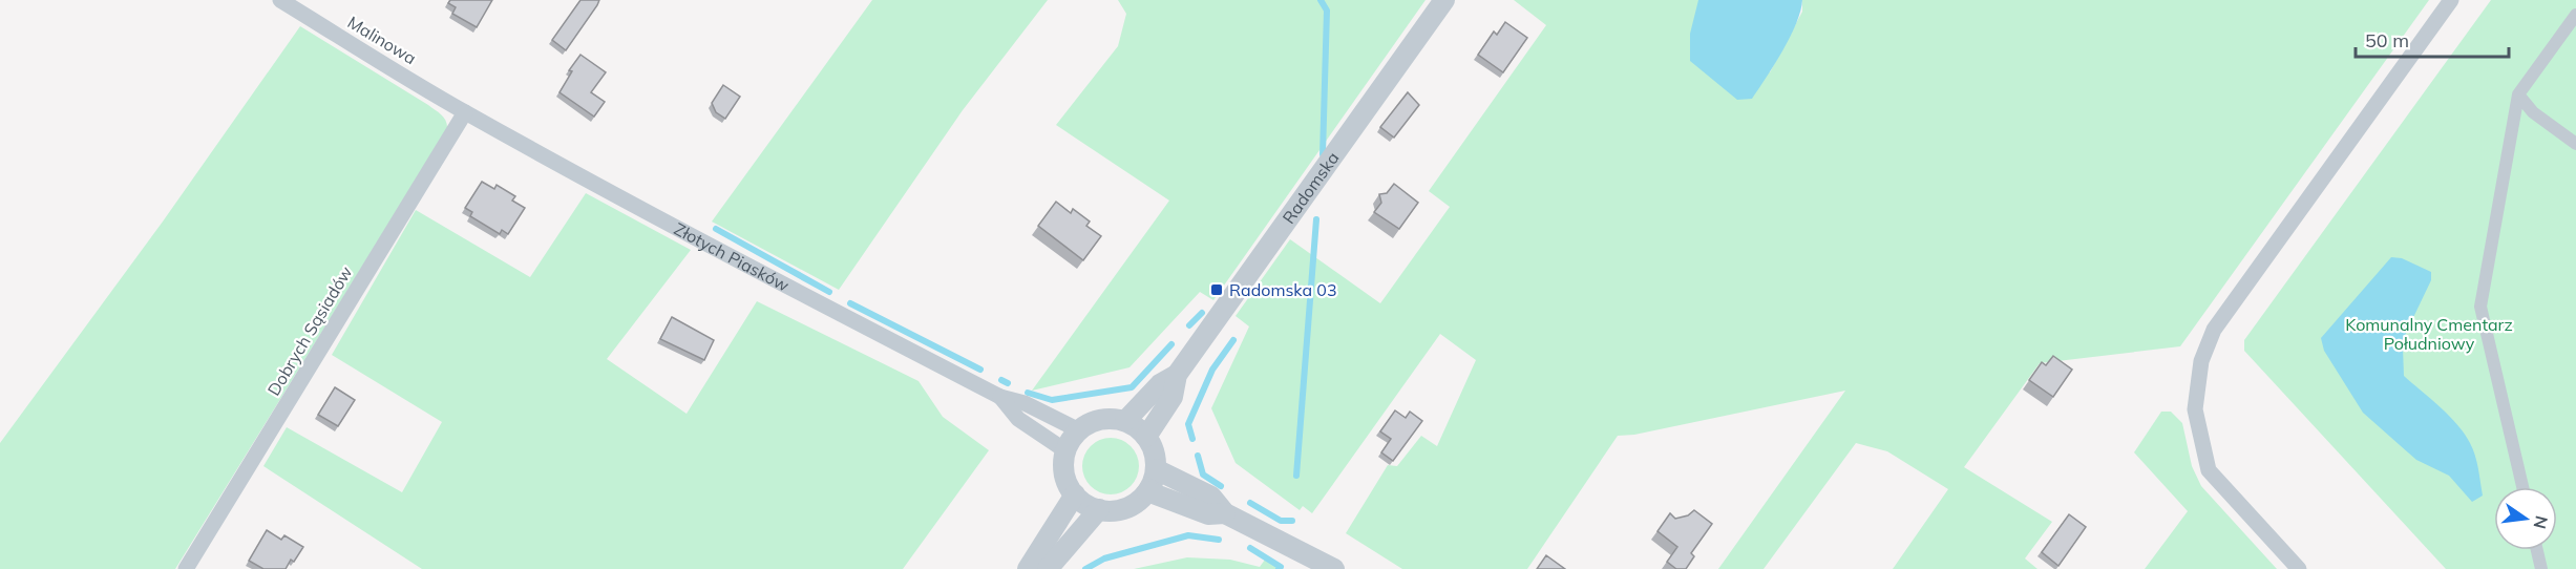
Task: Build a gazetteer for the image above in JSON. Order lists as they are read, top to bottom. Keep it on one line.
{"streets":{"street":["Malinowa","Radomska","Złotych Piasków","Dobrych Sąsiadów"]},"crossings":[["Malinowa","Złotych Piasków"],["Malinowa","Dobrych Sąsiadów"],["Radomska","Złotych Piasków"],["Złotych Piasków","Dobrych Sąsiadów"]],"parks":["Komunalny Cmentarz Południowy"],"places":{"transit":["Radomska 03"]},"scale_bar":"50 m","north":"right"}
